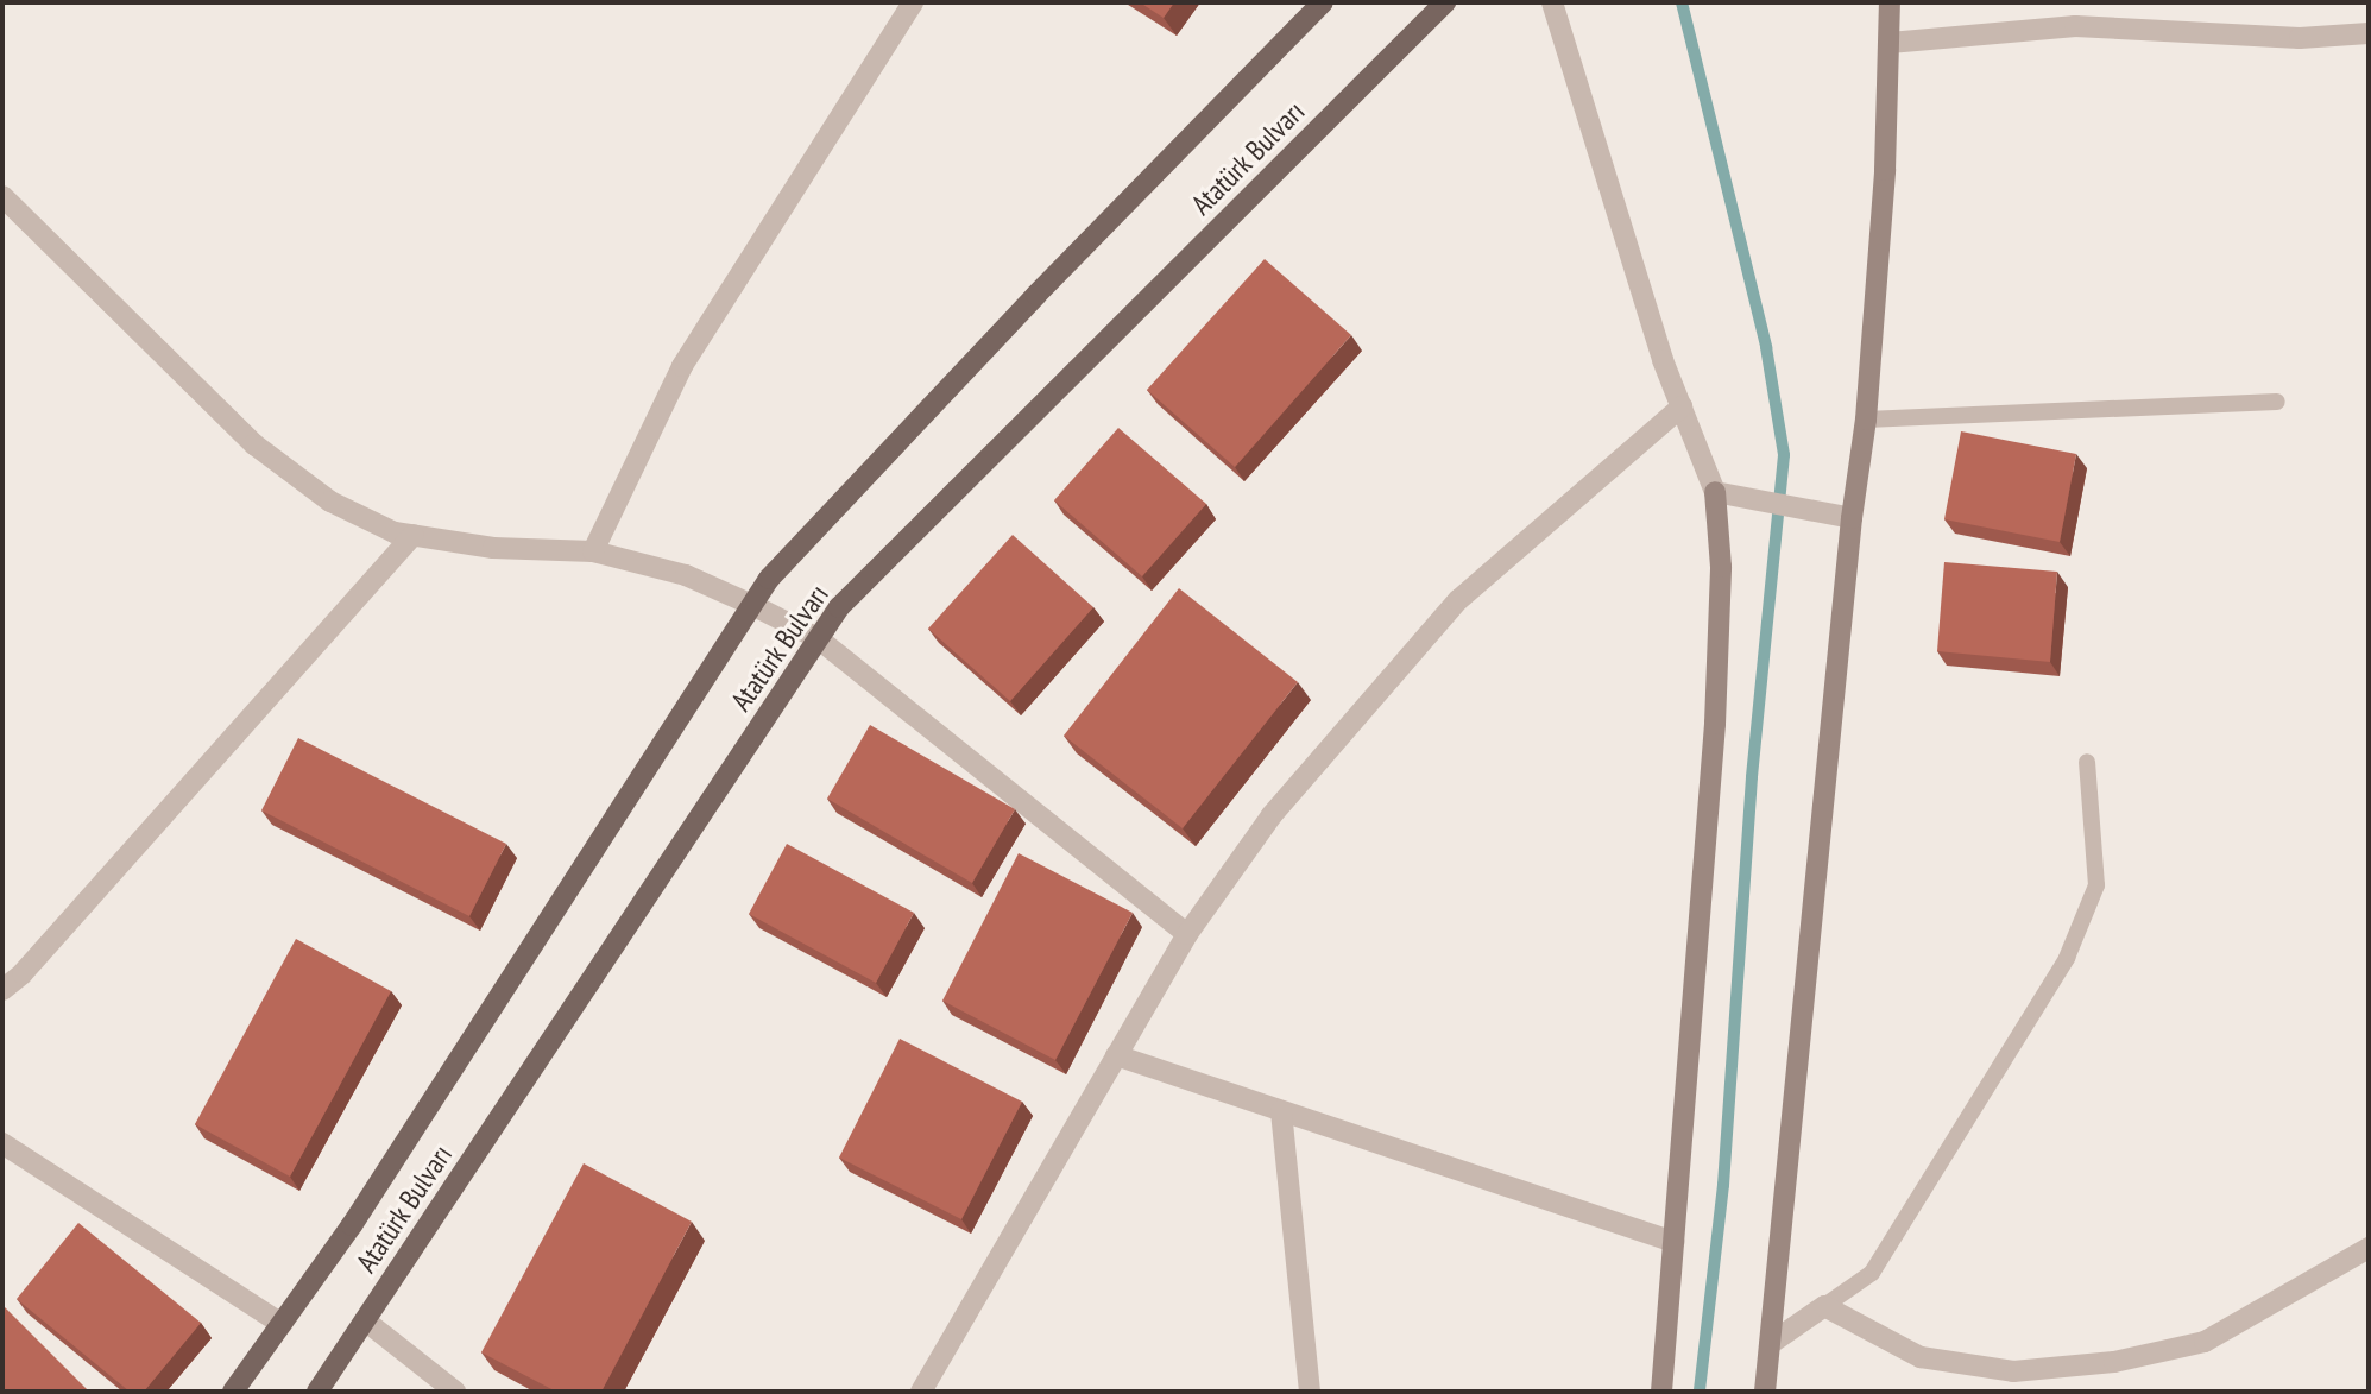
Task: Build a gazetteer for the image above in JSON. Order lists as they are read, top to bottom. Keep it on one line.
{"streets":{"main road":["Atatürk Bulvarı"]}}
